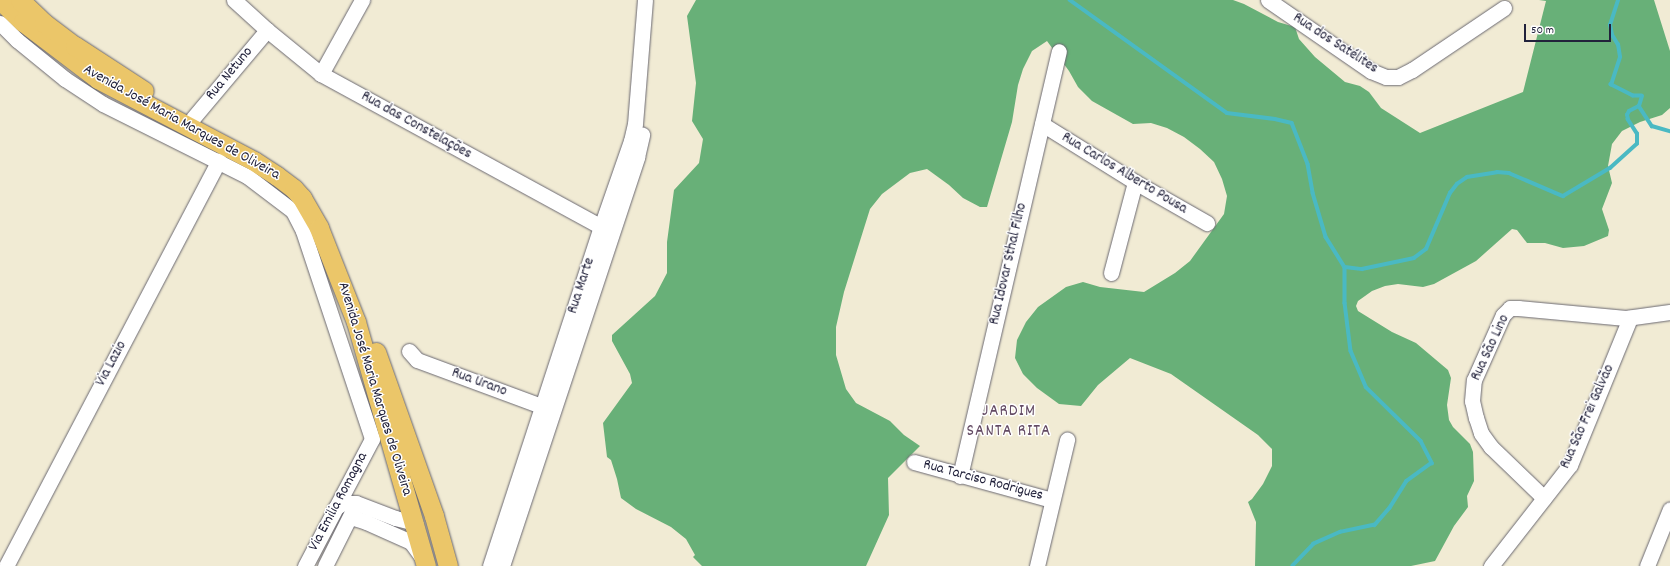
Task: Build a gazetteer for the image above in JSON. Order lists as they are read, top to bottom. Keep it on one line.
{"streets":{"main road":["Avenida José Maria Marques de Oliveira"],"street":["Rua dos Satélites","Rua Netuno","Rua das Constelações","Rua Carlos Alberto Pousa","Rua Idovar Sthal Filho","Rua Marte","Rua São Lino","Via Lazio","Rua Urano","Rua São Frei Galvão","Rua Tarciso Rodrigues","Via Emilia Romagna"]},"crossings":[["Rua Netuno","Avenida José Maria Marques de Oliveira"],["Rua Netuno","Rua das Constelações"],["Rua das Constelações","Rua Marte"],["Rua Carlos Alberto Pousa","Rua Idovar Sthal Filho"],["Rua Idovar Sthal Filho","Rua Tarciso Rodrigues"],["Rua Marte","Rua Urano"],["Rua São Lino","Rua São Frei Galvão"],["Via Lazio","Via Emilia Romagna"]],"districts":["JARDIM SANTA RITA"],"scale_bar":"50 m"}
